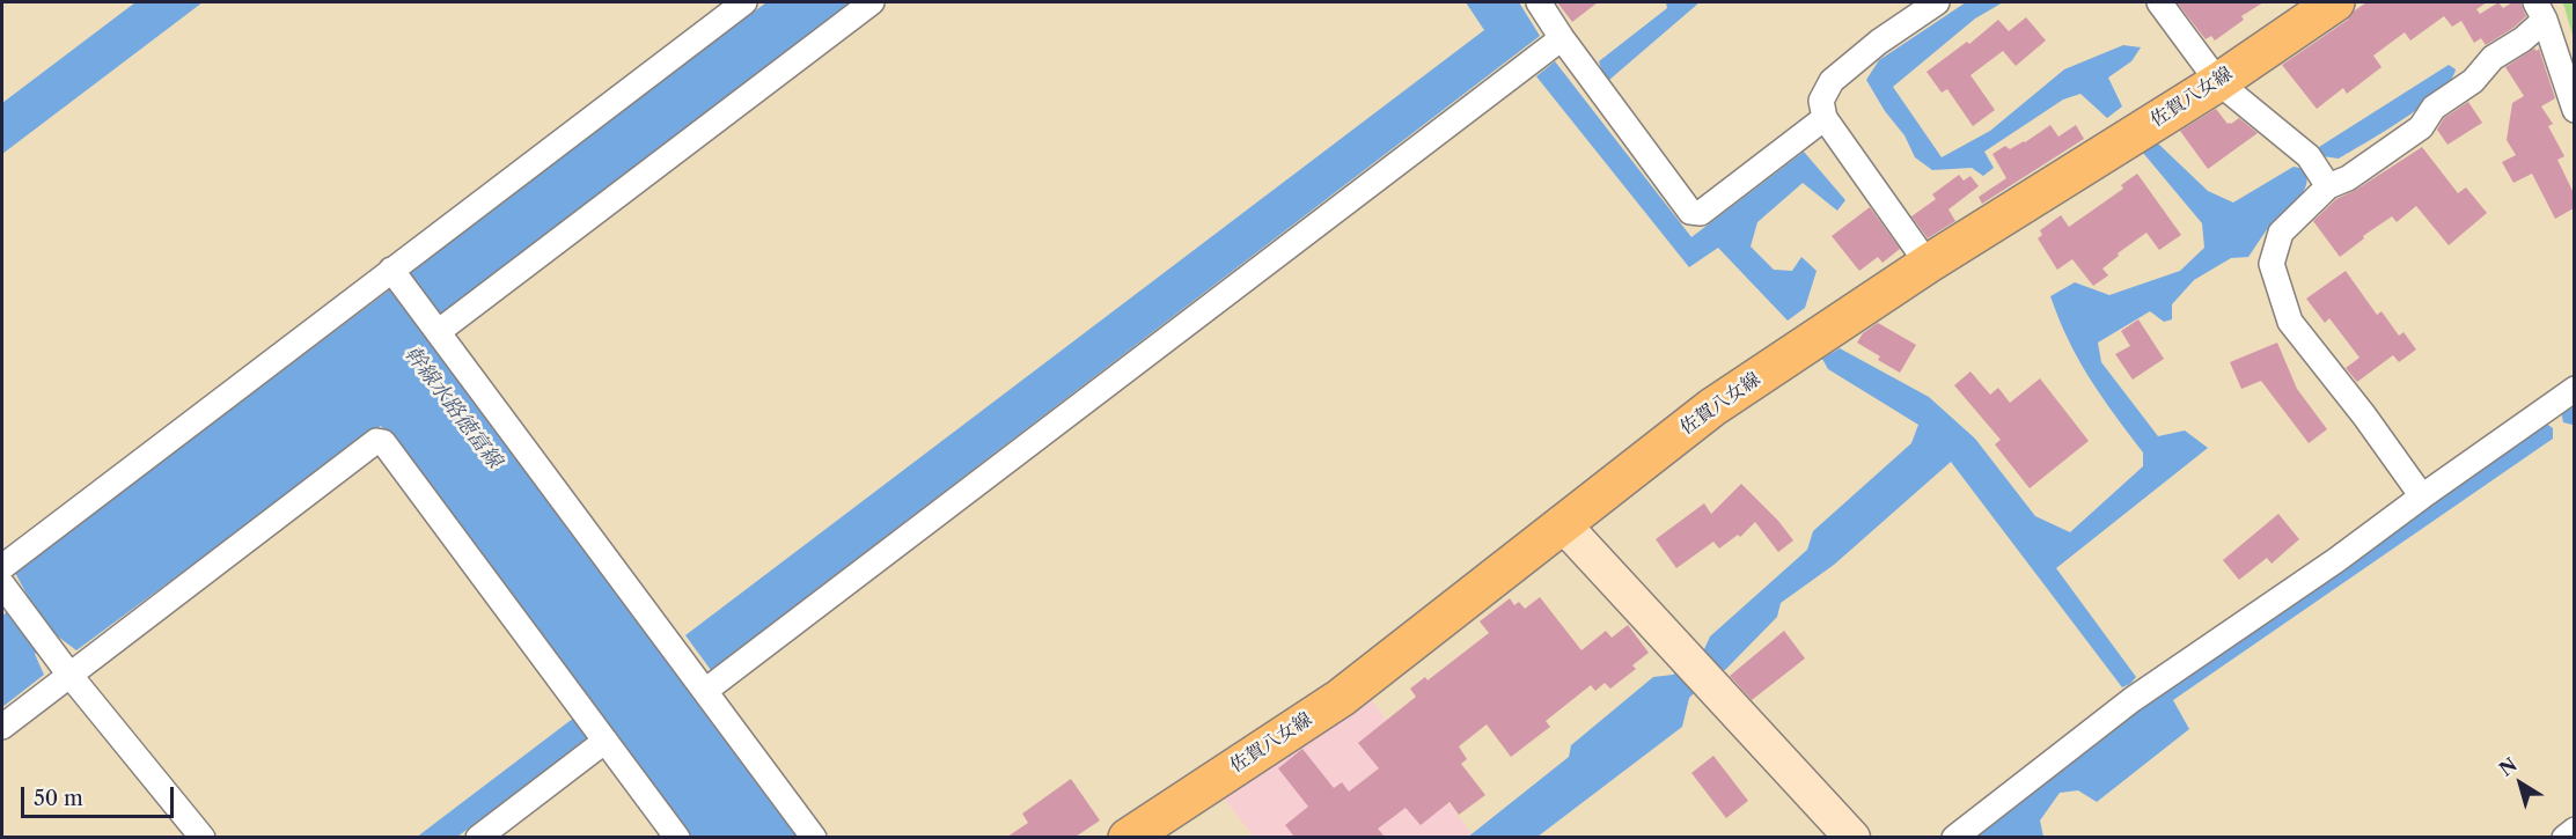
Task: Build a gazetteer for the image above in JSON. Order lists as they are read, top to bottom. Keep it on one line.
{"streets":{"main road":["佐賀八女線"]},"water":["幹線水路徳富線"],"scale_bar":"50 m","north":"top left"}
